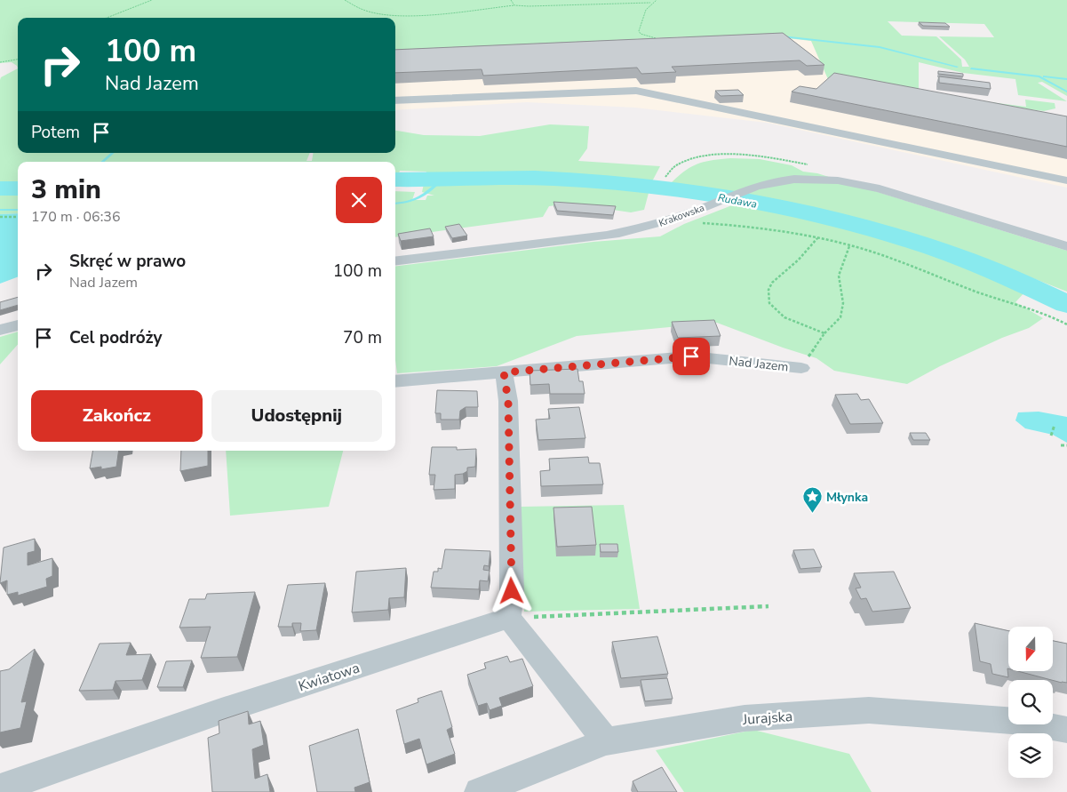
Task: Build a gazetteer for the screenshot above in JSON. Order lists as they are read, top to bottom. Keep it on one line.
{"streets":{"street":["Krakowska","Nad Jazem","Kwiatowa","Jurajska"]},"water":["Rudawa"],"places":{"place":["Młynka"]},"north":"bottom","page":{"turn":["100 m","Nad Jazem"],"then":"Potem","heading":["3 min","170 m · 06:36"],"list":[{"name":"Skręć w prawo","note":"Nad Jazem","value":"100 m"},{"name":"Cel podróży","value":"70 m"}],"buttons":["Zakończ","Udostępnij"]}}
